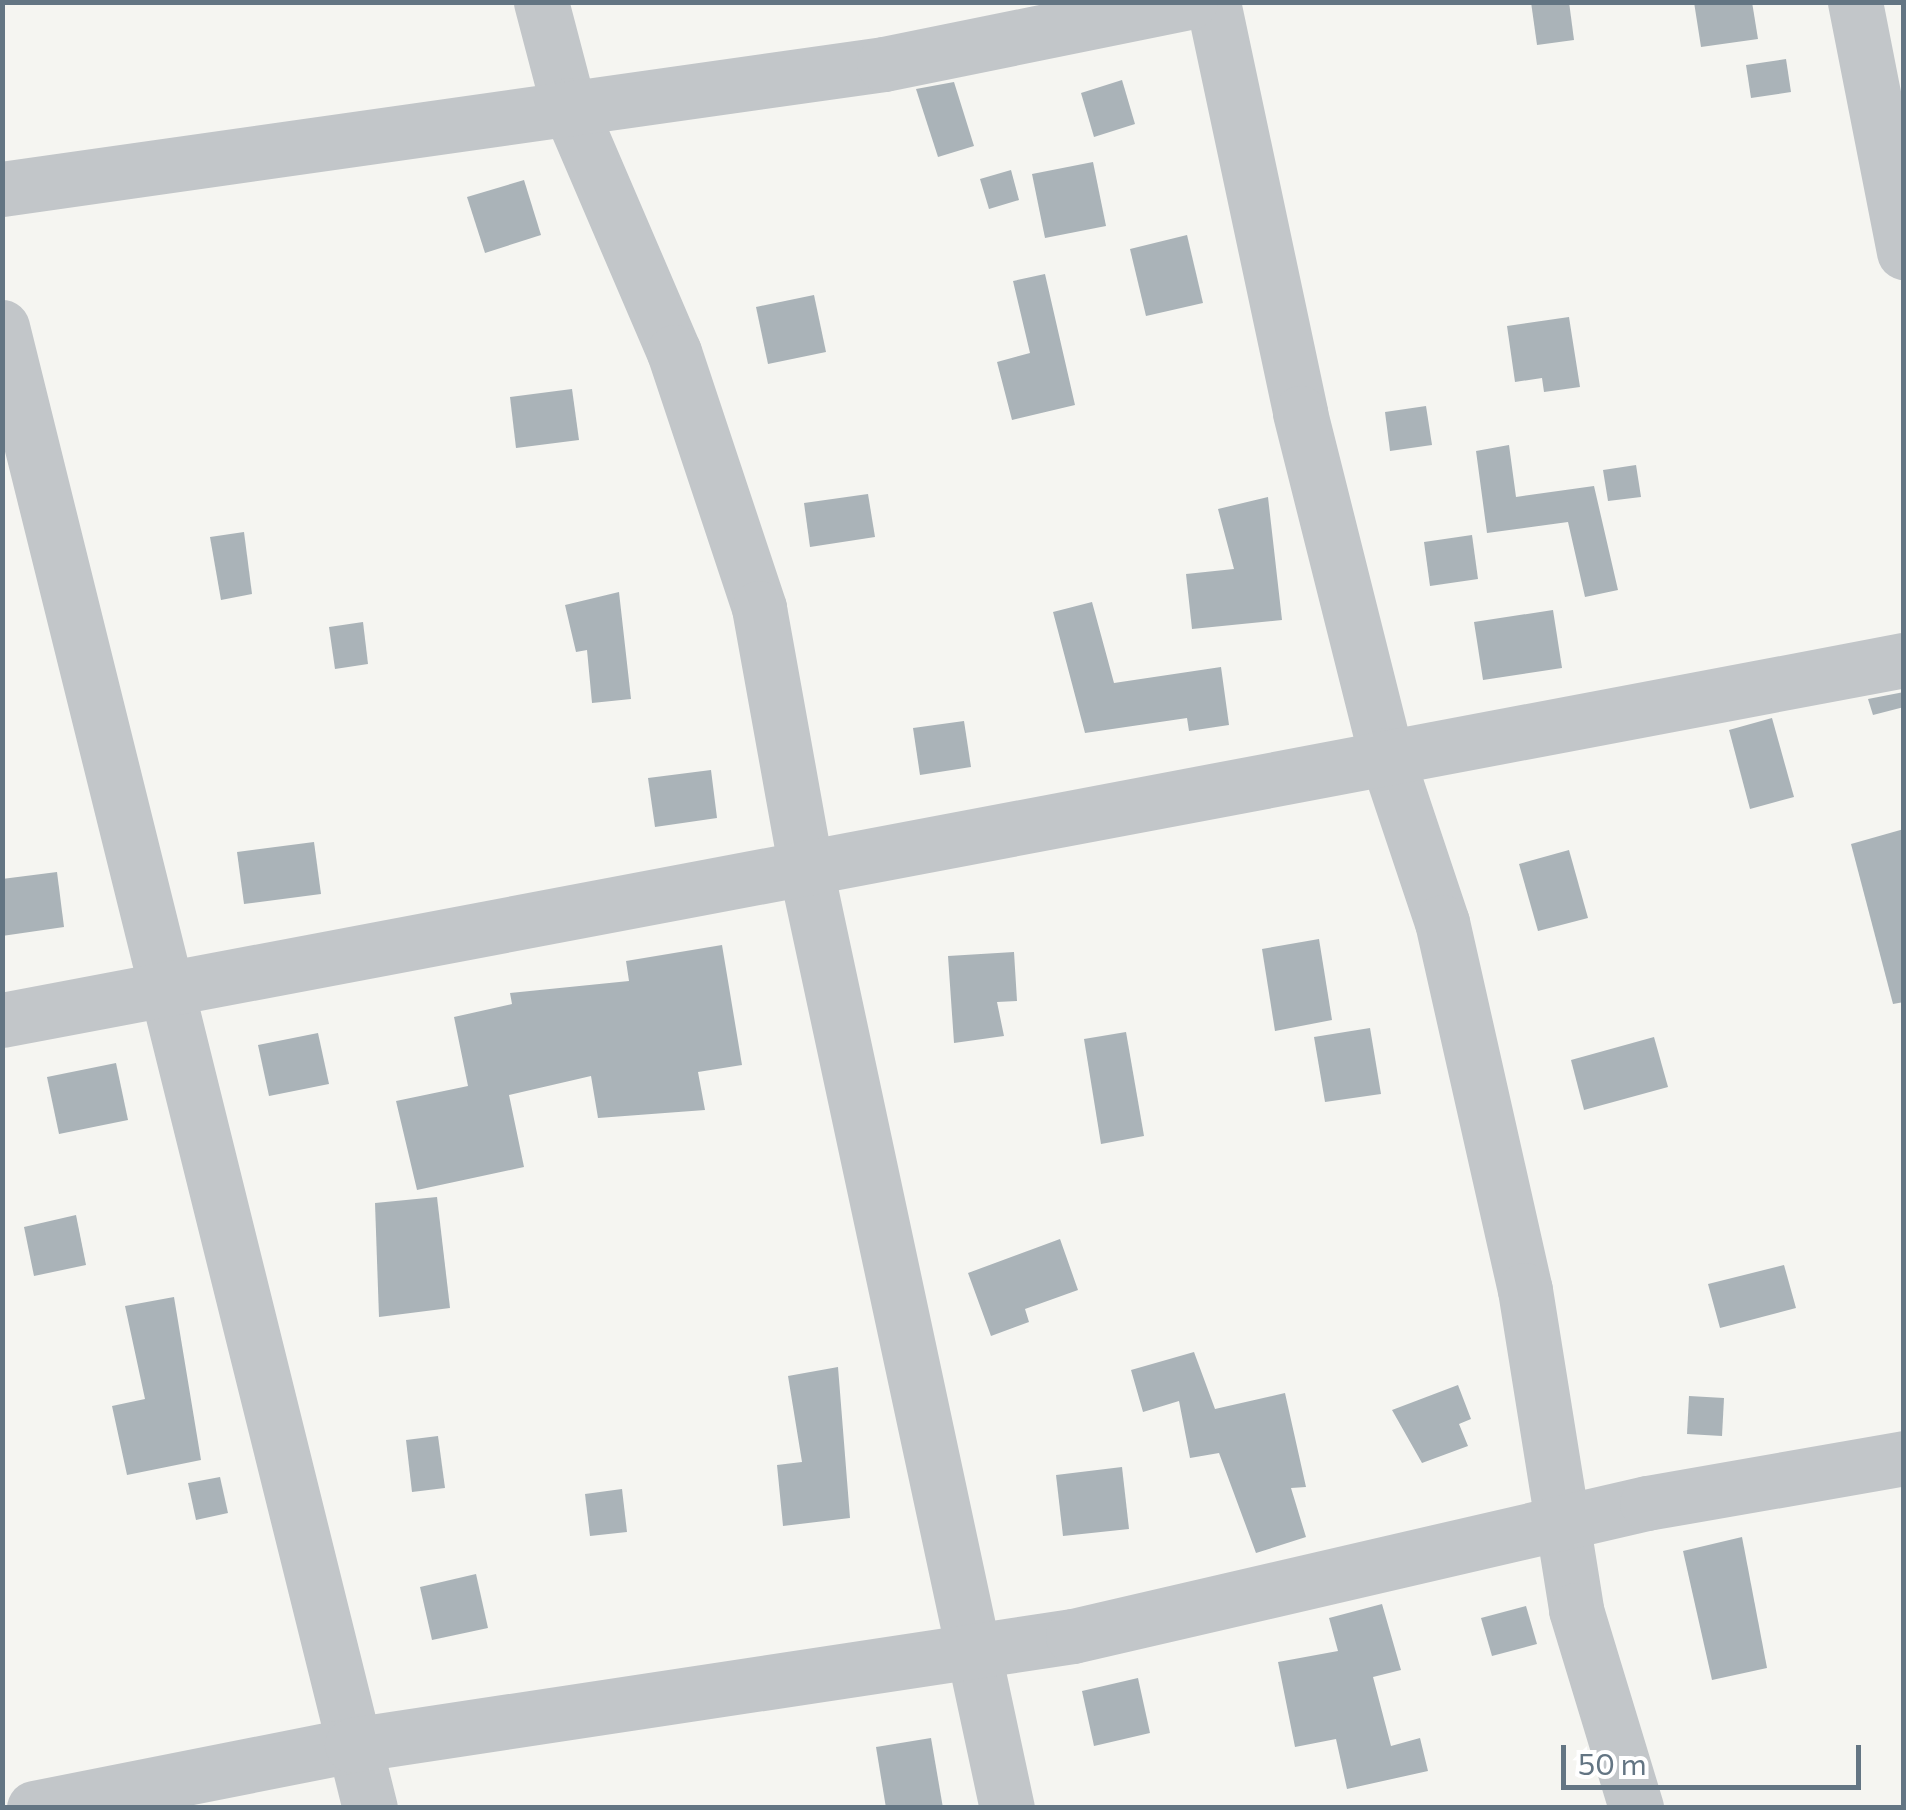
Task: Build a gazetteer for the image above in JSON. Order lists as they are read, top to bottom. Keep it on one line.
{"scale_bar":"50 m"}
